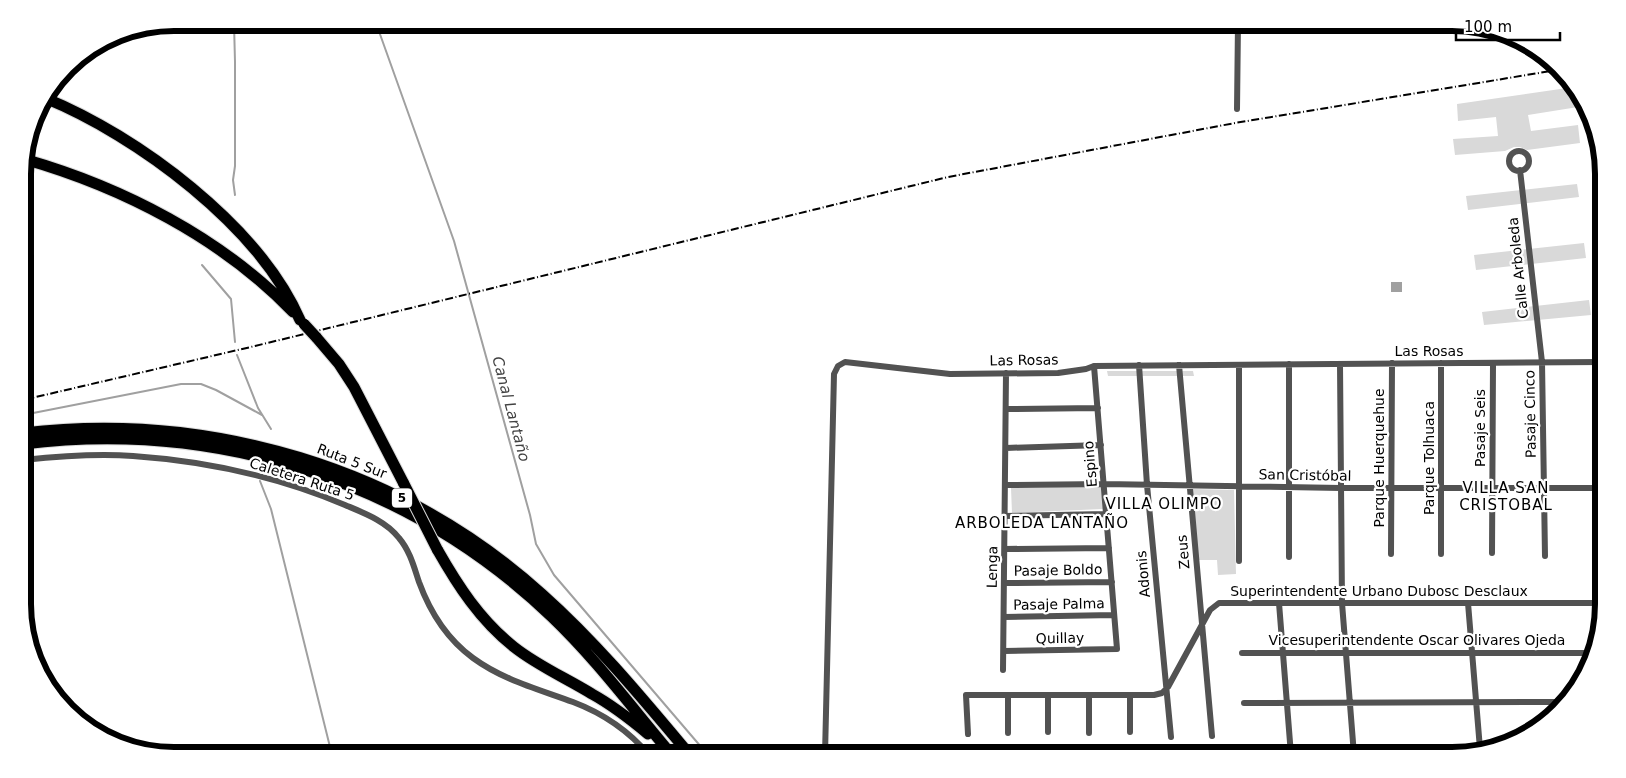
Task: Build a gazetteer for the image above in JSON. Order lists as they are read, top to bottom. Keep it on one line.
{"streets":{"highway":["Ruta 5 Sur","5"],"street":["Calle Arboleda","Las Rosas","Pasaje Cinco","Pasaje Seis","Parque Huerquehue","Parque Tolhuaca","Espino","San Cristóbal","Caletera Ruta 5","Zeus","Lenga","Pasaje Boldo","Adonis","Superintendente Urbano Dubosc Desclaux","Pasaje Palma","Quillay","Vicesuperintendente Oscar Olivares Ojeda"]},"crossings":[["Calle Arboleda","Las Rosas"],["Calle Arboleda","Pasaje Cinco"],["Las Rosas","Pasaje Cinco"],["Las Rosas","Pasaje Seis"],["Las Rosas","Parque Huerquehue"],["Las Rosas","Parque Tolhuaca"],["Las Rosas","Espino"],["Las Rosas","Zeus"],["Las Rosas","Lenga"],["Las Rosas","Adonis"],["Pasaje Cinco","San Cristóbal"],["Pasaje Seis","San Cristóbal"],["Parque Huerquehue","San Cristóbal"],["Parque Tolhuaca","San Cristóbal"],["Espino","San Cristóbal"],["Espino","Pasaje Boldo"],["Espino","Pasaje Palma"],["Espino","Quillay"],["San Cristóbal","Zeus"],["San Cristóbal","Lenga"],["San Cristóbal","Adonis"],["Zeus","Superintendente Urbano Dubosc Desclaux"],["Lenga","Pasaje Boldo"],["Lenga","Pasaje Palma"],["Lenga","Quillay"],["Adonis","Superintendente Urbano Dubosc Desclaux"]],"districts":["VILLA SAN CRISTOBAL","VILLA OLIMPO","ARBOLEDA LANTAÑO"],"water":["Canal Lantaño"],"scale_bar":"100 m"}
